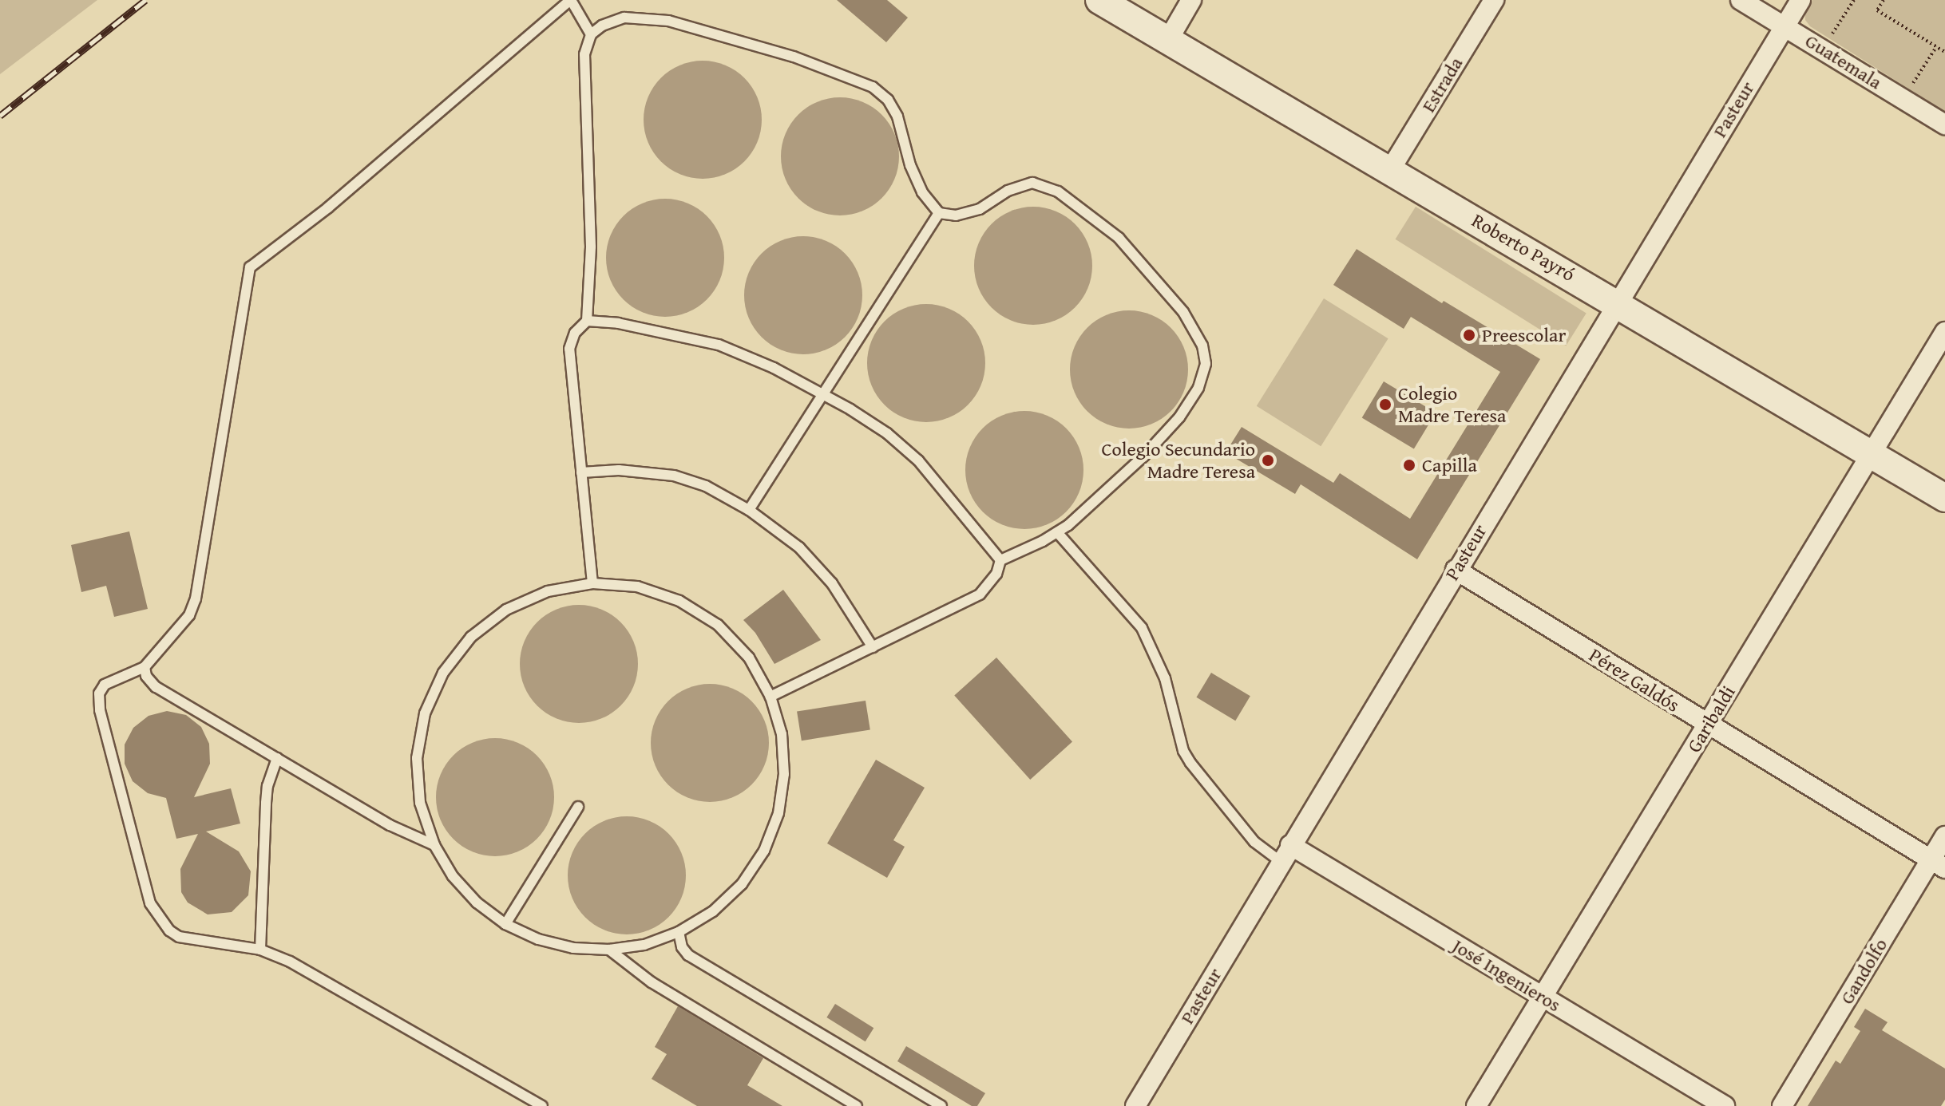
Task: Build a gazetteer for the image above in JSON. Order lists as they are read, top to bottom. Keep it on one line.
{"streets":{"street":["Guatemala","Estrada","Pasteur","Roberto Payró","Pérez Galdós","Garibaldi","Gandolfo","José Ingenieros"]},"crossings":[["Guatemala","Pasteur"],["Estrada","Roberto Payró"],["Pasteur","Roberto Payró"],["Pasteur","Pérez Galdós"],["Pasteur","José Ingenieros"],["Roberto Payró","Garibaldi"],["Pérez Galdós","Garibaldi"],["Pérez Galdós","Gandolfo"],["Garibaldi","José Ingenieros"]],"places":["Preescolar","Colegio Madre Teresa","Colegio Secundario Madre Teresa","Capilla"]}
